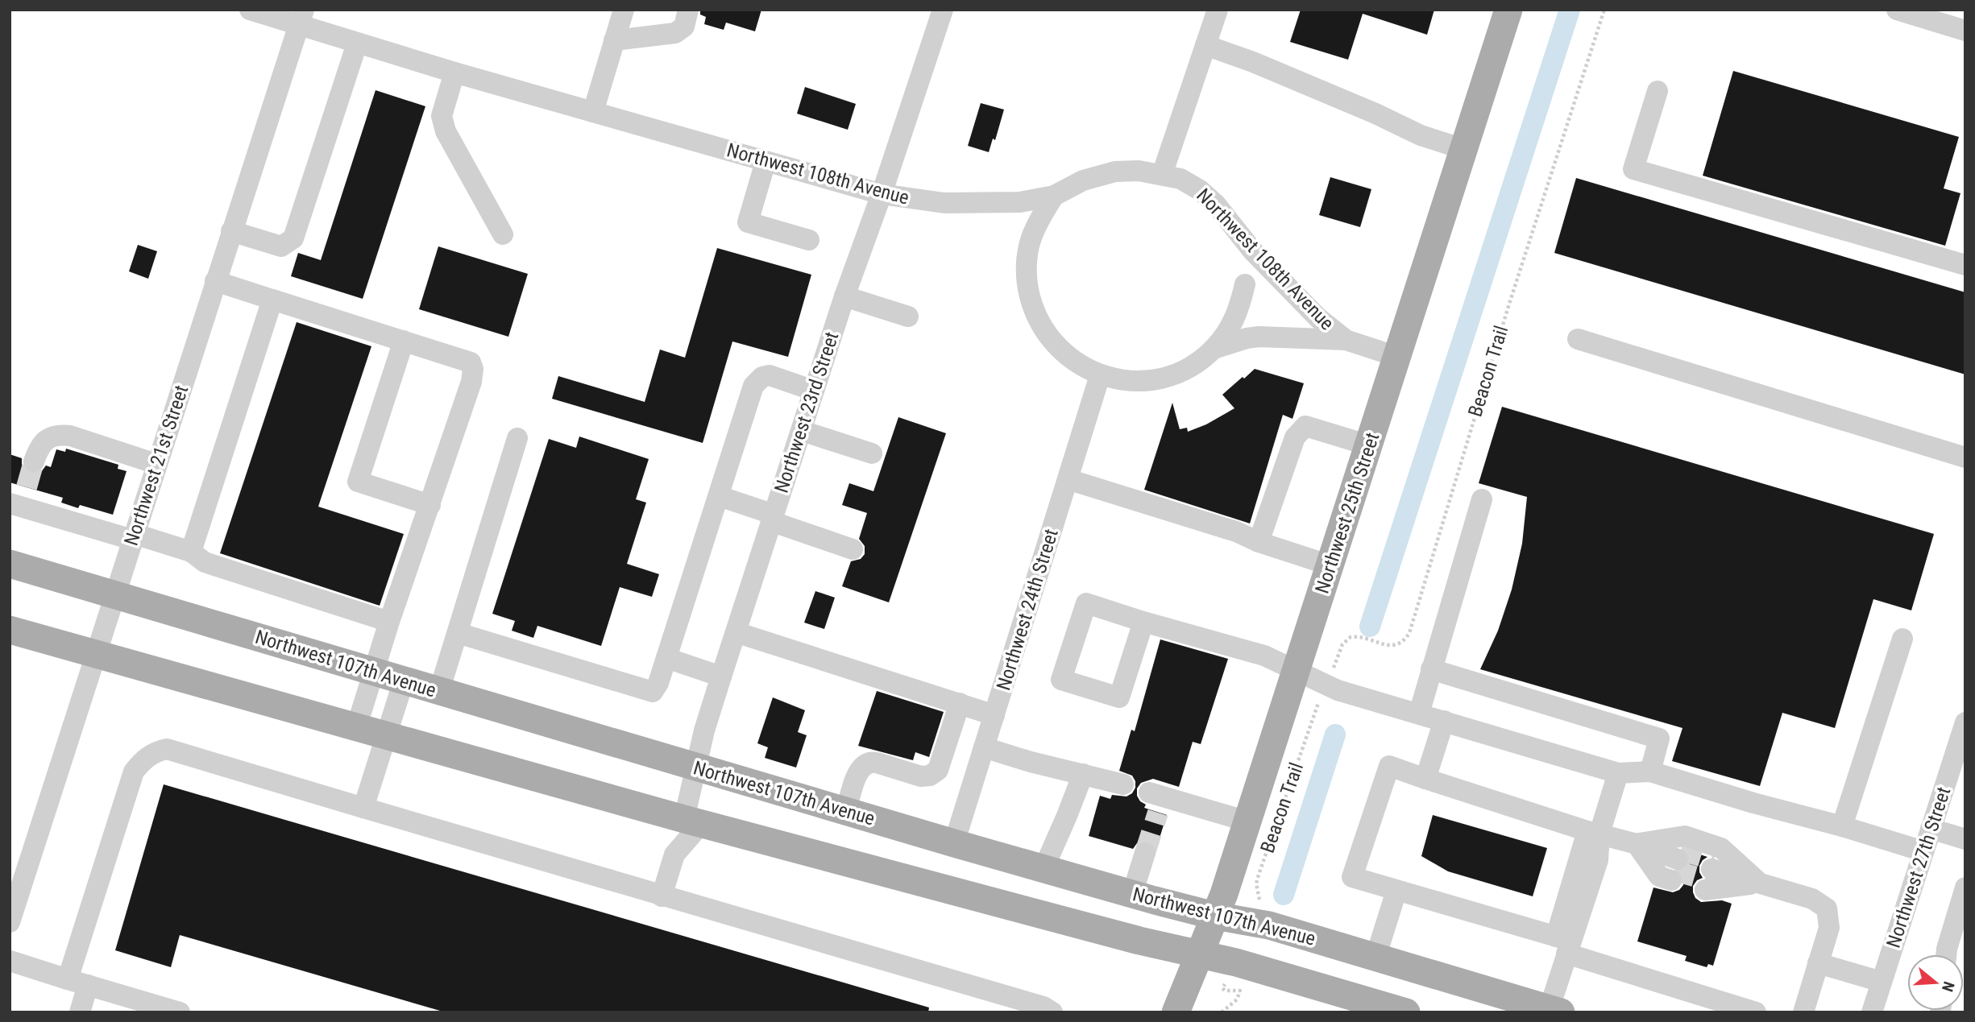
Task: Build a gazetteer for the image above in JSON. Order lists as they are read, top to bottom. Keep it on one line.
{"streets":{"main road":["Northwest 25th Street","Northwest 107th Avenue"],"street":["Northwest 108th Avenue","Northwest 23rd Street","Northwest 21st Street","Northwest 24th Street","Northwest 27th Street"],"path":["Beacon Trail"]},"crossings":[["Northwest 108th Avenue","Northwest 23rd Street"],["Northwest 108th Avenue","Northwest 21st Street"],["Northwest 108th Avenue","Northwest 25th Street"],["Northwest 23rd Street","Northwest 107th Avenue"],["Northwest 21st Street","Northwest 107th Avenue"],["Northwest 25th Street","Northwest 107th Avenue"],["Northwest 24th Street","Northwest 107th Avenue"]],"north":"right"}
